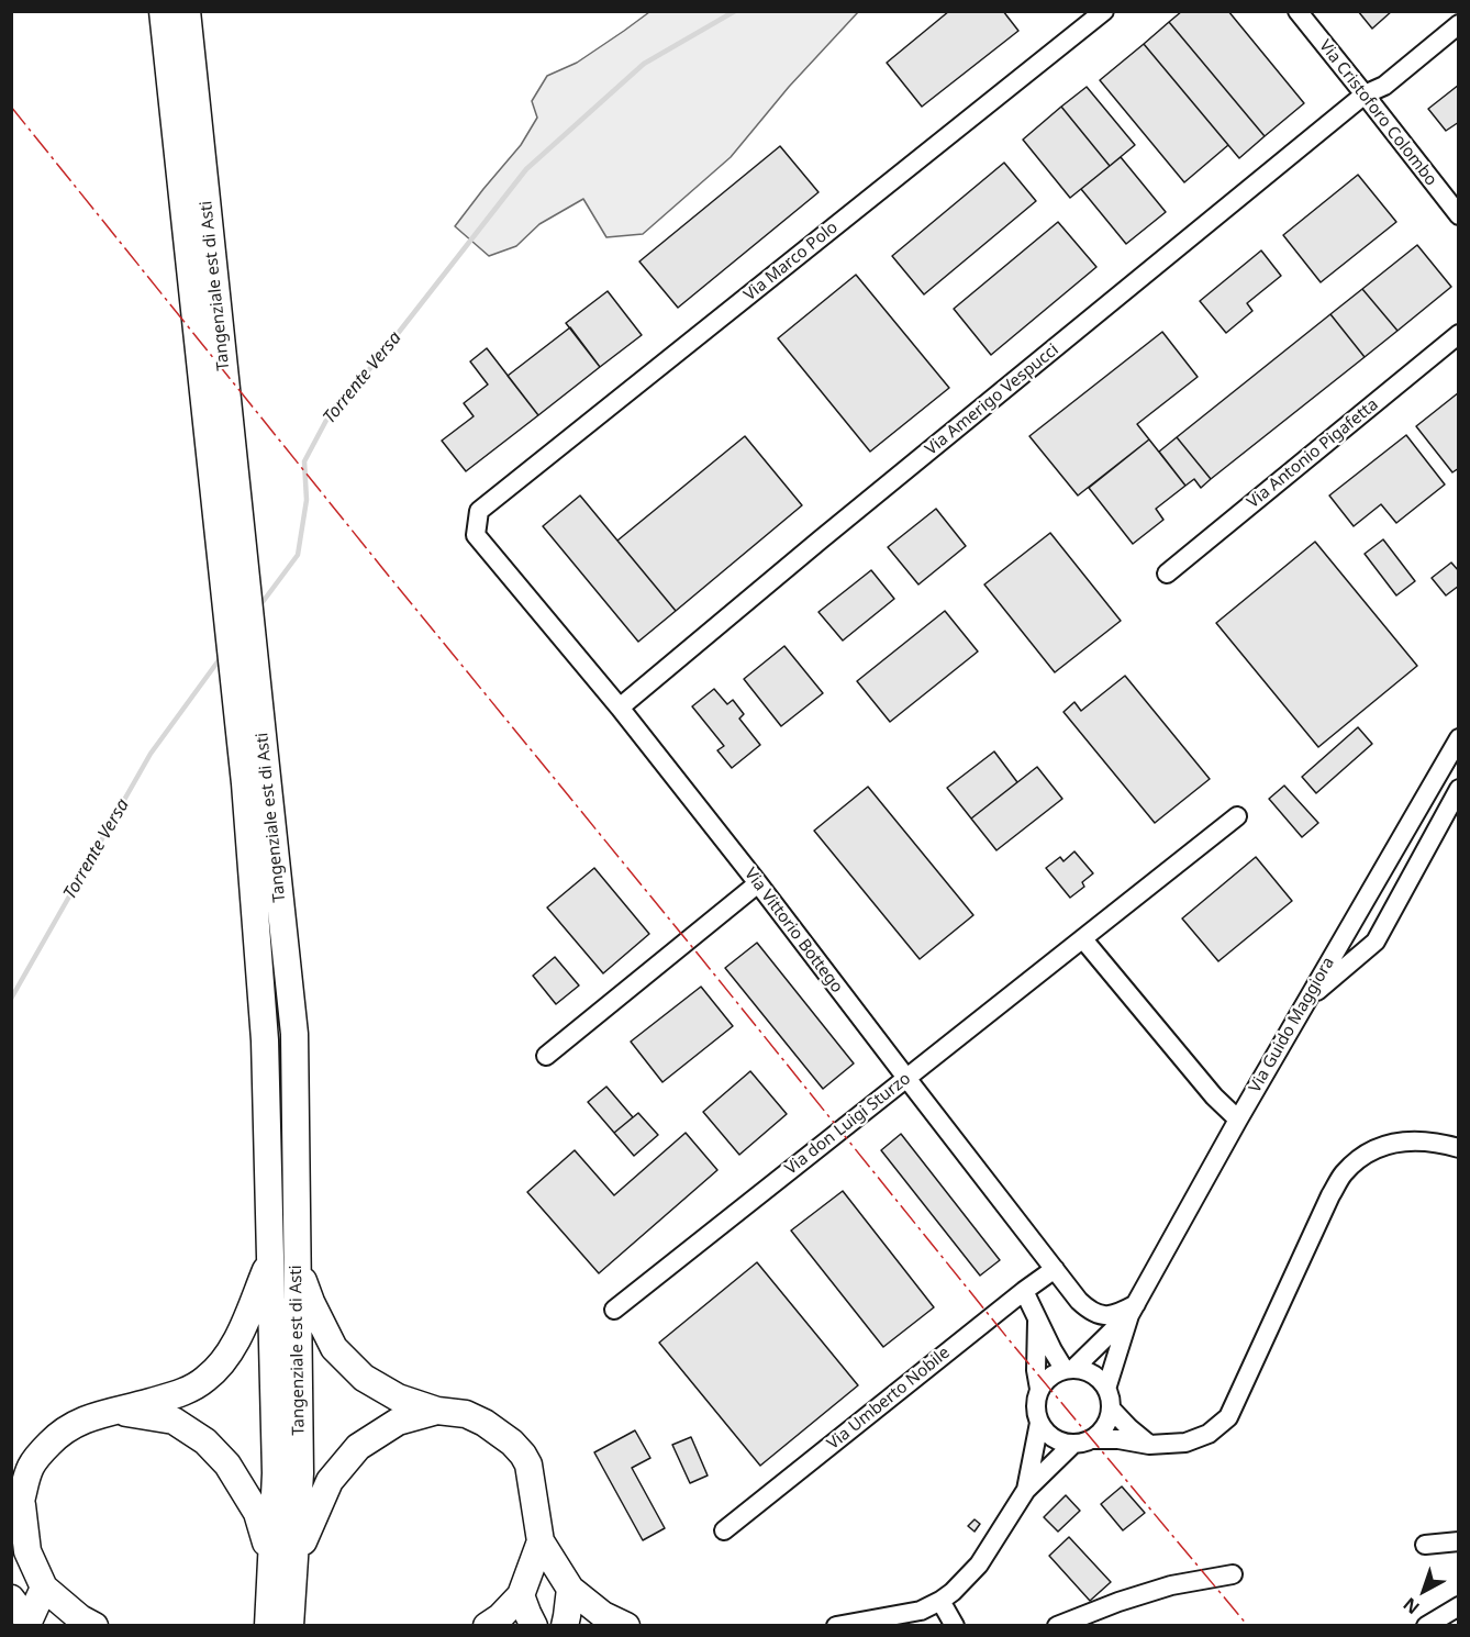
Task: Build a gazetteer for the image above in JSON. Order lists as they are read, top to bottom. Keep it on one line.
{"streets":{"highway":["Tangenziale est di Asti"],"street":["Via Cristoforo Colombo","Via Marco Polo","Via Amerigo Vespucci","Via Antonio Pigafetta","Via Vittorio Bottego","Via Guido Maggiora","Via don Luigi Sturzo","Via Umberto Nobile"]},"crossings":[["Via Cristoforo Colombo","Via Amerigo Vespucci"],["Via Marco Polo","Via Vittorio Bottego"],["Via Amerigo Vespucci","Via Vittorio Bottego"],["Via Vittorio Bottego","Via Guido Maggiora"],["Via Vittorio Bottego","Via don Luigi Sturzo"],["Via Vittorio Bottego","Via Umberto Nobile"]],"water":["Torrente Versa"],"north":"bottom left"}
